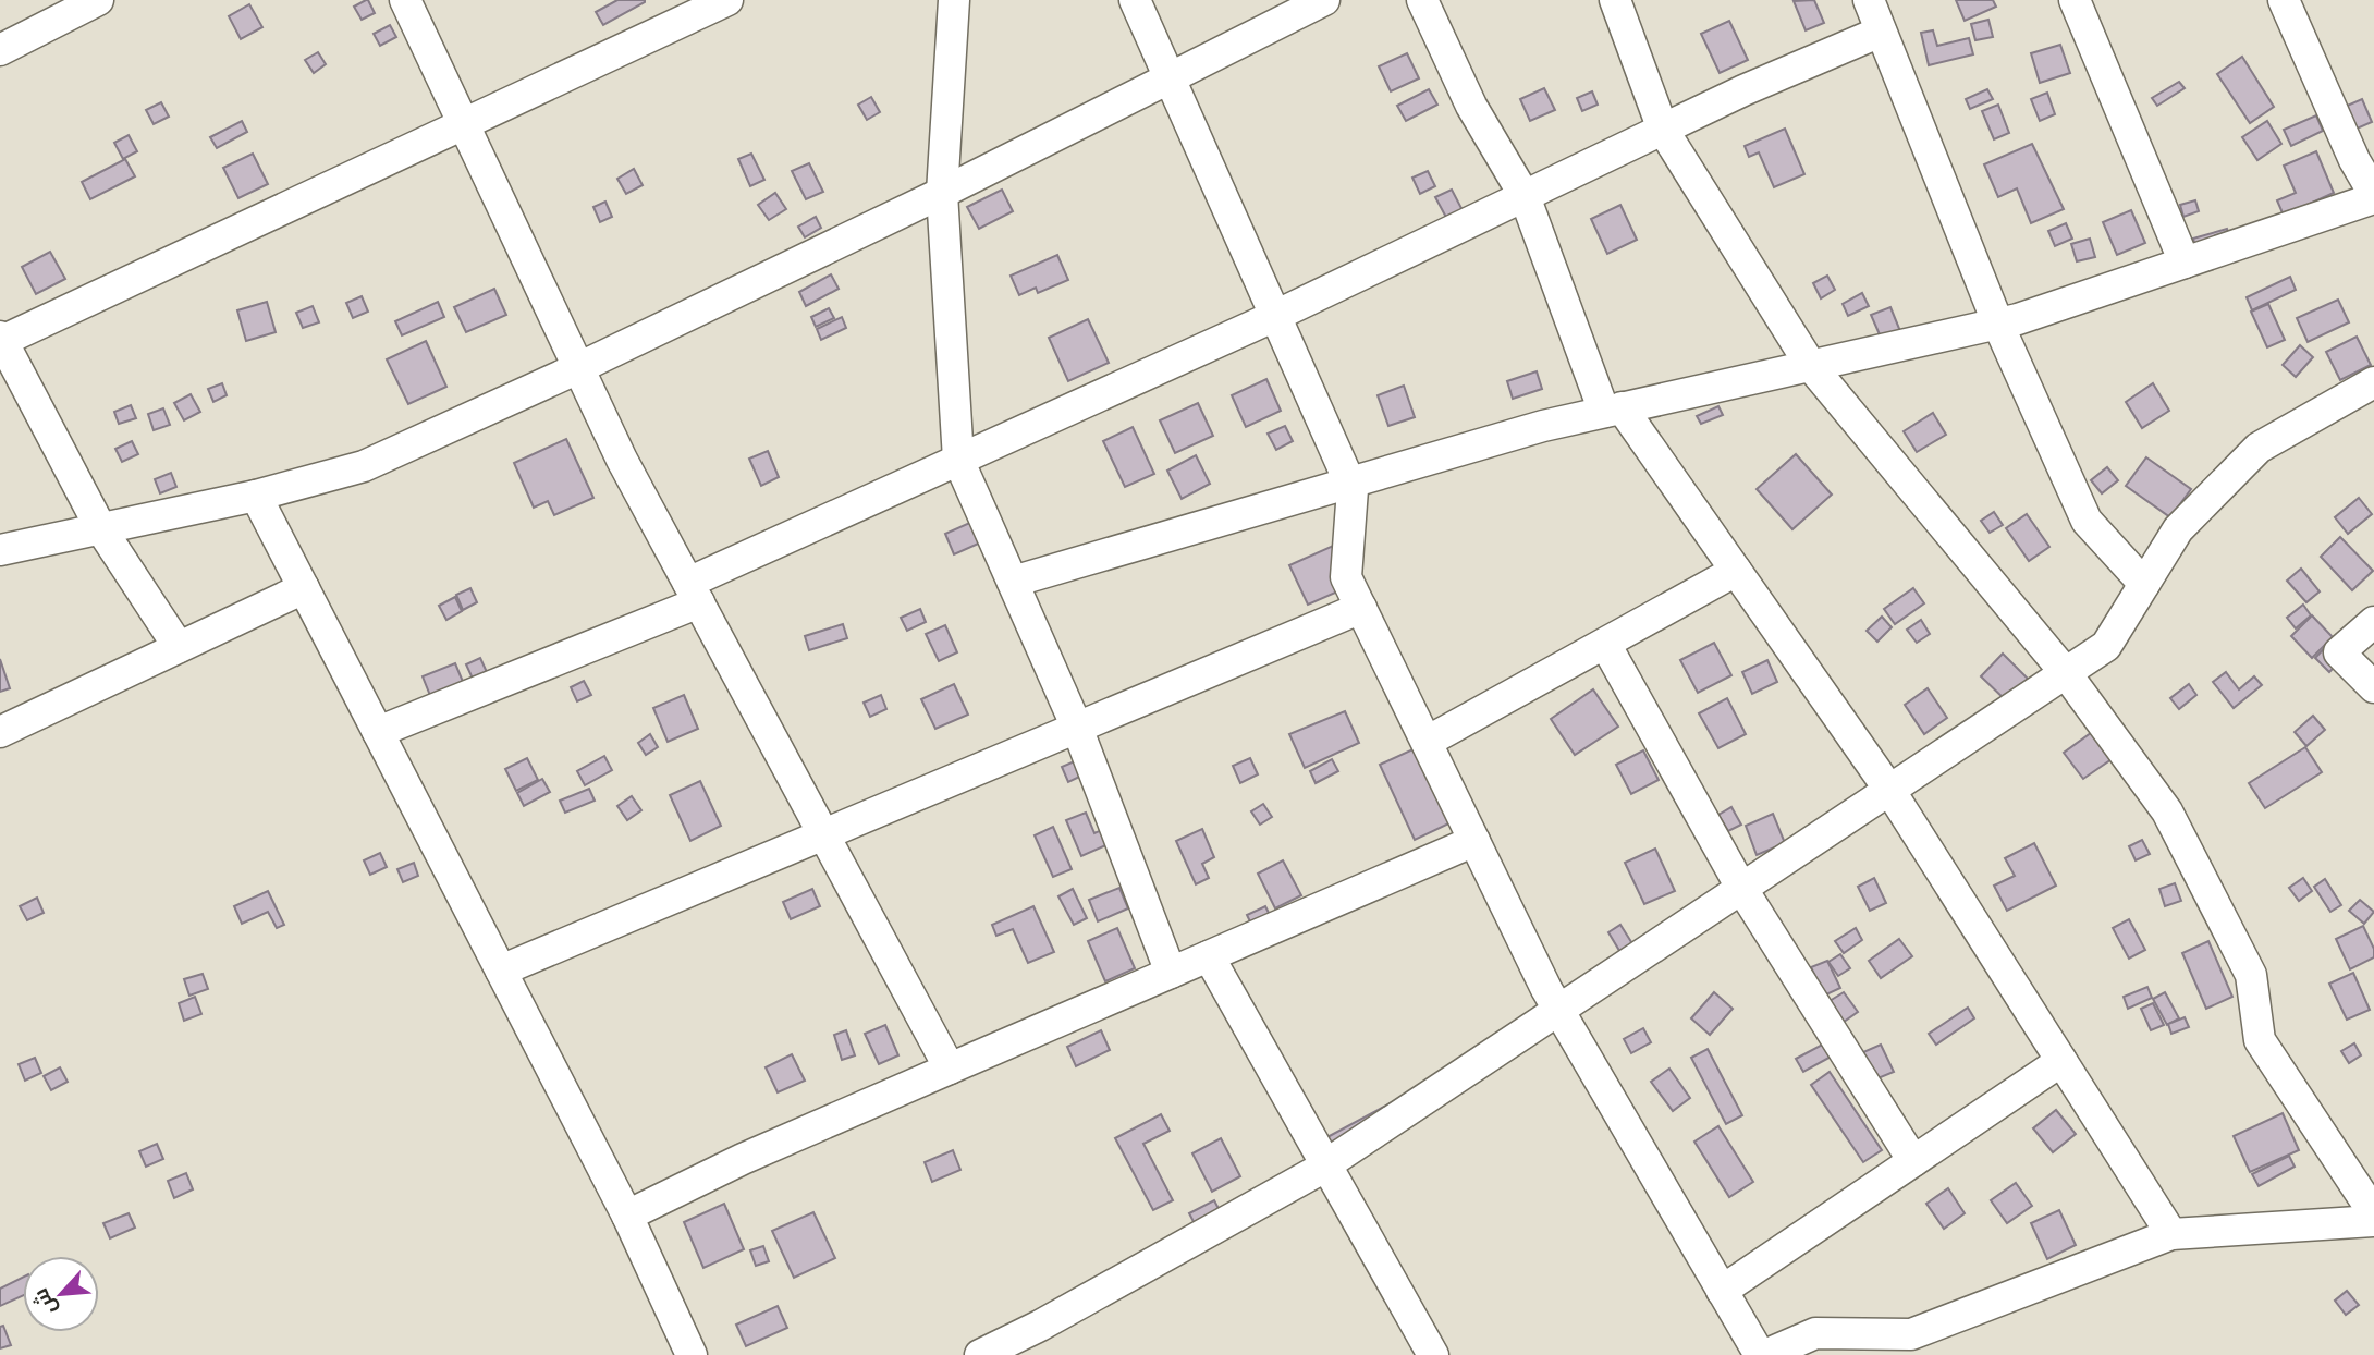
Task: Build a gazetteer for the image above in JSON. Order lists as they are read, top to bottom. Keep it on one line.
{"north":"bottom left"}
